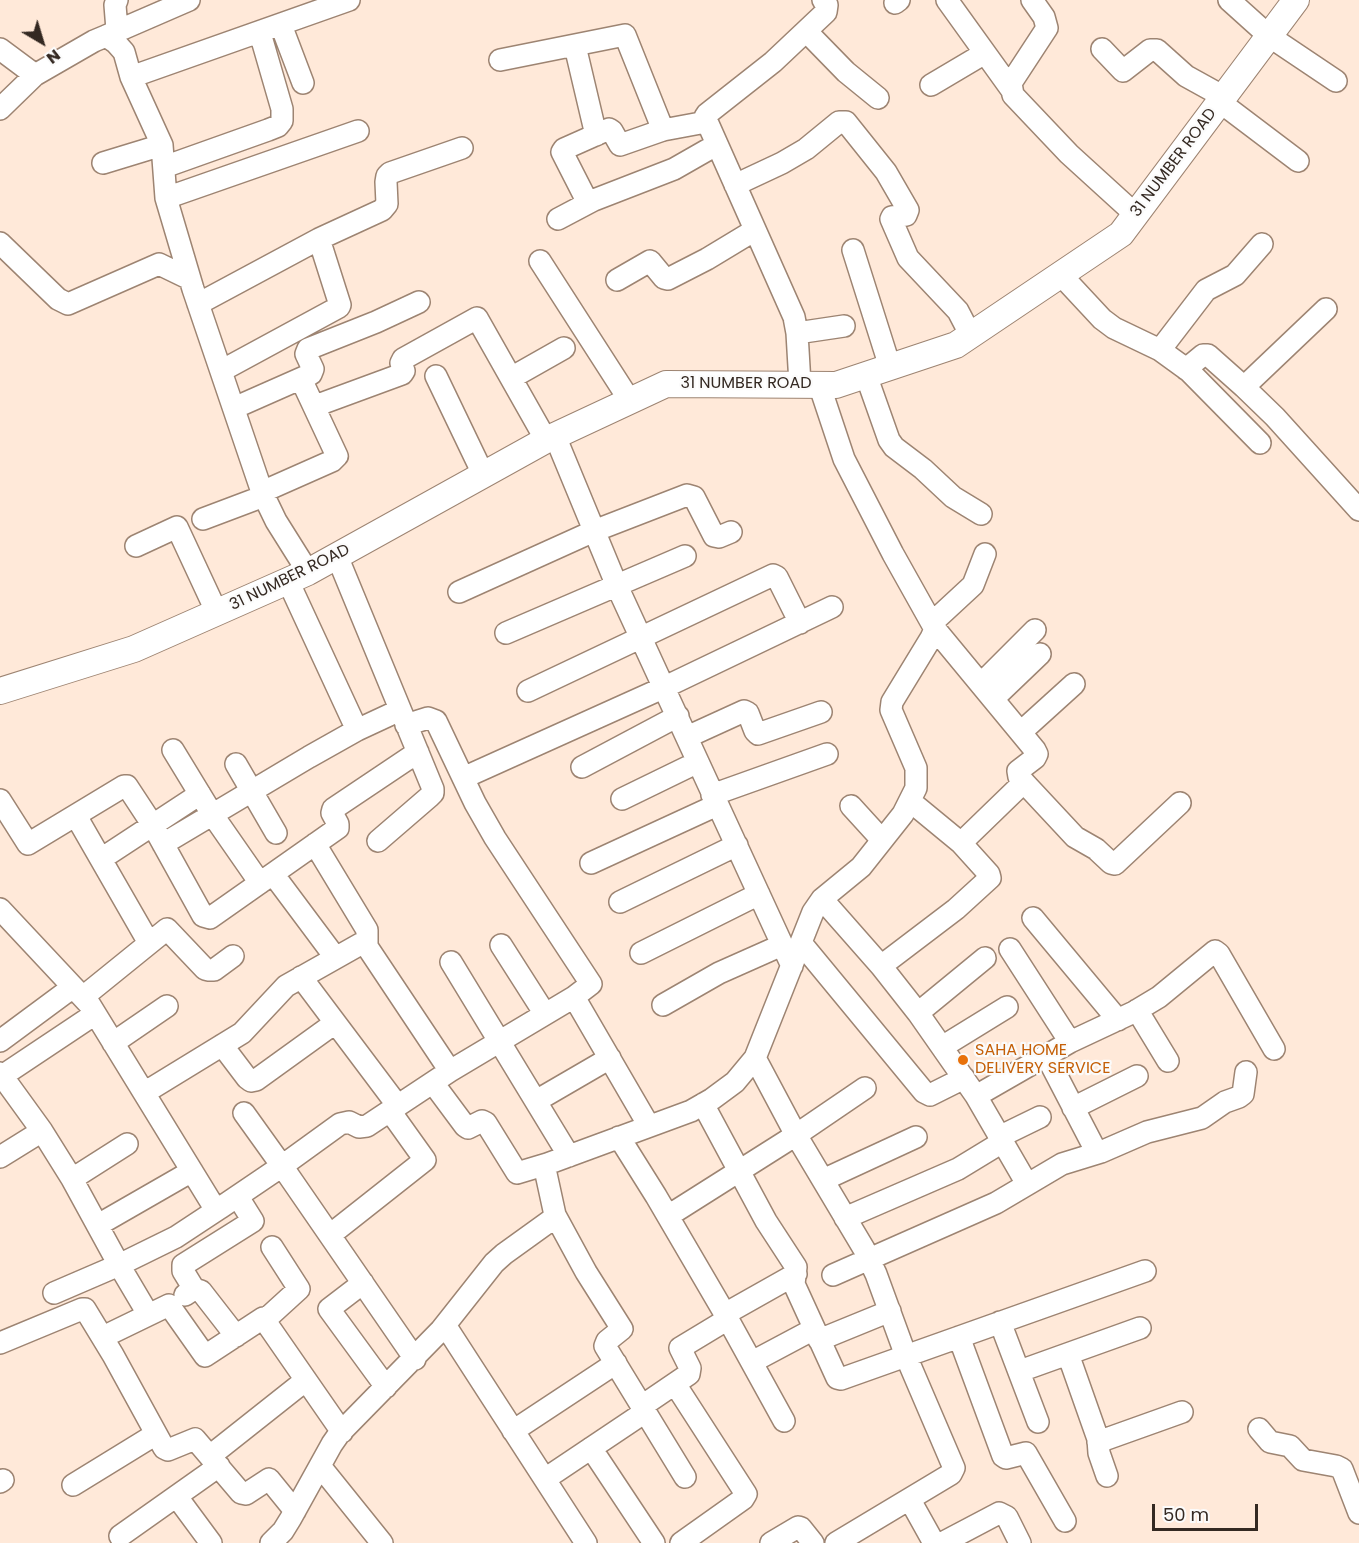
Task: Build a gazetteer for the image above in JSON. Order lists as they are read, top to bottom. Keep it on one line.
{"streets":{"main road":["31 NUMBER ROAD"]},"places":["SAHA HOME DELIVERY SERVICE"],"scale_bar":"50 m","north":"bottom right"}
